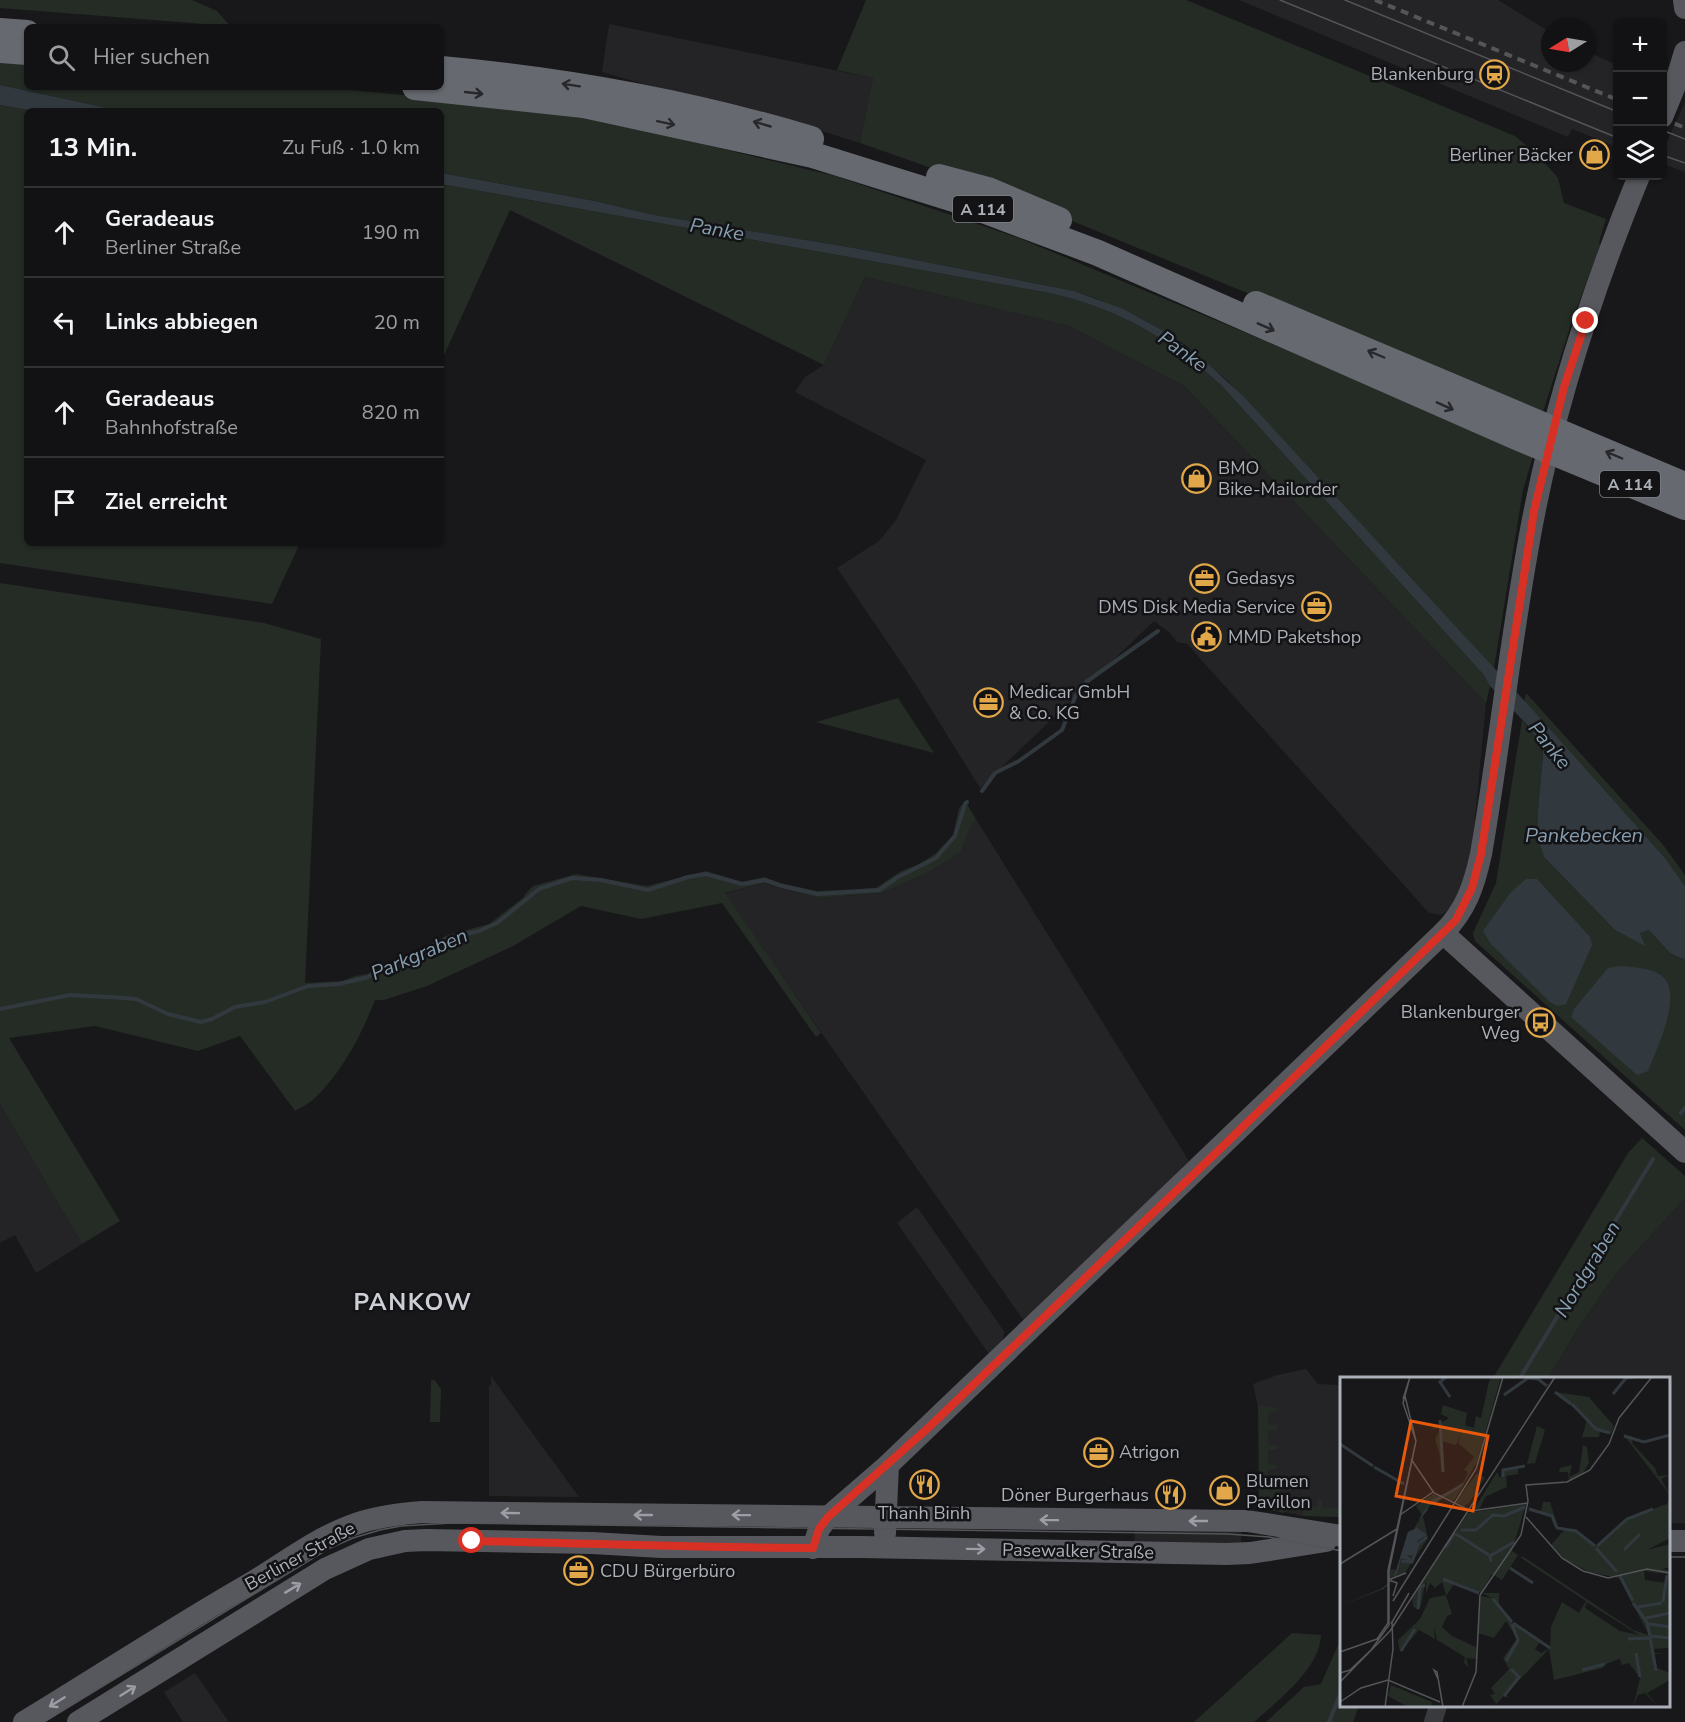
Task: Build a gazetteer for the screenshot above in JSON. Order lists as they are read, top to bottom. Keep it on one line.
{"streets":{"highway":["A 114"],"main road":["Pasewalker Straße","Berliner Straße"]},"crossings":[["Pasewalker Straße","Berliner Straße"]],"districts":["PANKOW"],"water":["Panke","Pankebecken","Parkgraben","Nordgraben"],"places":{"station":["Blankenburg"],"shop":["Berliner Bäcker","BMO Bike-Mailorder","Blumen Pavillon"],"office":["Gedasys","DMS Disk Media Service","Medicar GmbH & Co. KG","Atrigon","CDU Bürgerbüro"],"public building":["MMD Paketshop"],"bus stop":["Blankenburger Weg"],"restaurant":["Thanh Binh","Döner Burgerhaus"]},"north":"left","page":{"map_buttons":["+","−"],"search":"Hier suchen","heading":["13 Min.","Zu Fuß · 1.0 km"],"list":[["Geradeaus","Berliner Straße","190 m"],["Links abbiegen","20 m"],["Geradeaus","Bahnhofstraße","820 m"],"Ziel erreicht"]}}
